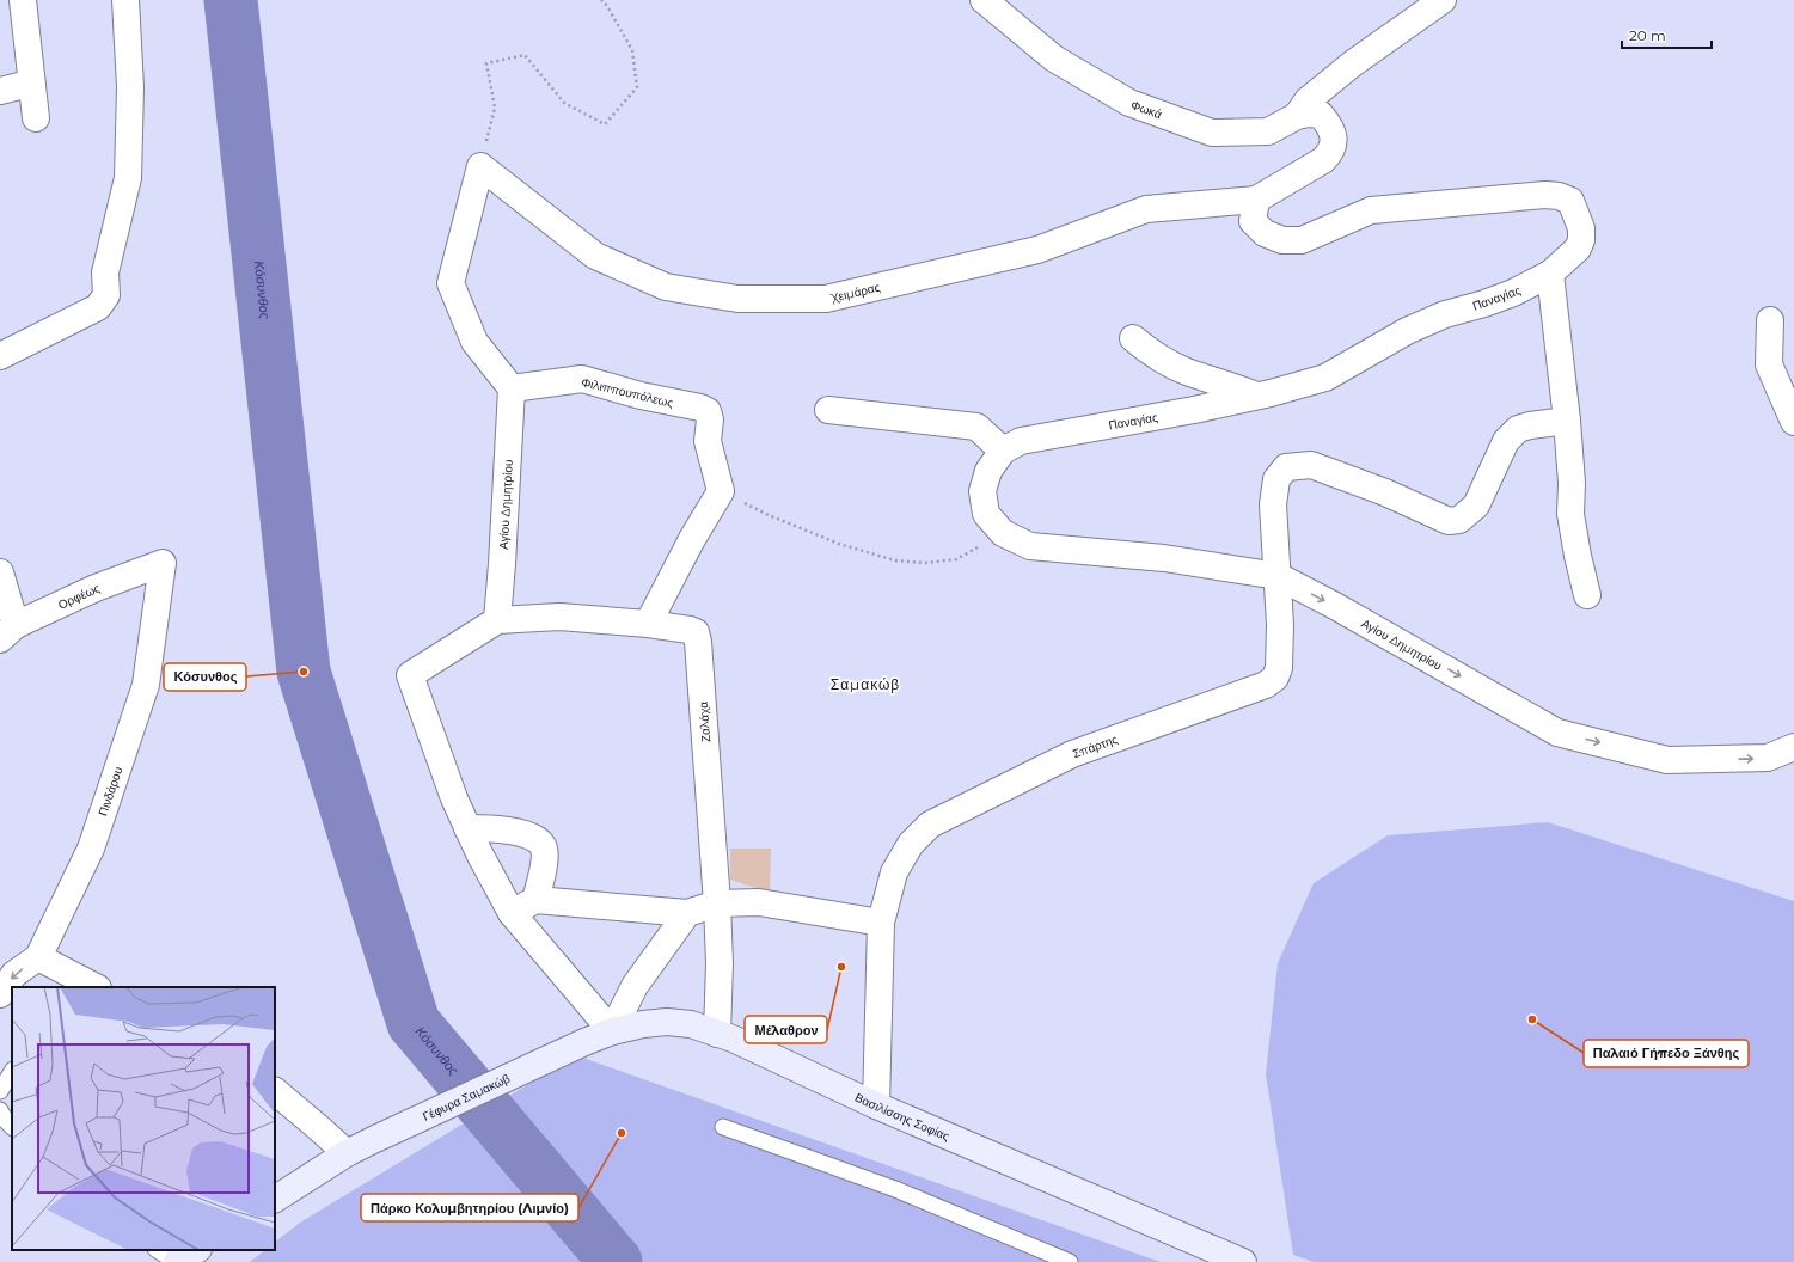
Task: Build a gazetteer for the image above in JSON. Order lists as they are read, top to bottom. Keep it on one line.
{"streets":{"main road":["Γέφυρα Σαμακώβ","Βασιλίσσης Σοφίας"],"street":["Φωκά","Χειμάρας","Παναγίας","Φιλιππουπόλεως","Αγίου Δημητρίου","Ορφέως","Ζαλάχα","Σπάρτης","Πινδάρου"]},"crossings":[["Φωκά","Χειμάρας"],["Φωκά","Παναγίας"],["Χειμάρας","Παναγίας"],["Παναγίας","Αγίου Δημητρίου"],["Φιλιππουπόλεως","Αγίου Δημητρίου"],["Αγίου Δημητρίου","Ζαλάχα"],["Αγίου Δημητρίου","Σπάρτης"],["Ορφέως","Πινδάρου"],["Ζαλάχα","Βασιλίσσης Σοφίας"],["Σπάρτης","Βασιλίσσης Σοφίας"],["Γέφυρα Σαμακώβ","Βασιλίσσης Σοφίας"]],"one_way":["Αγίου Δημητρίου"],"districts":["Σαμακώβ"],"water":["Κόσυνθος"],"places":["Κόσυνθος","Μέλαθρον","Παλαιό Γήπεδο Ξάνθης","Πάρκο Κολυμβητηρίου (Λιμνίο)"],"scale_bar":"20 m"}
